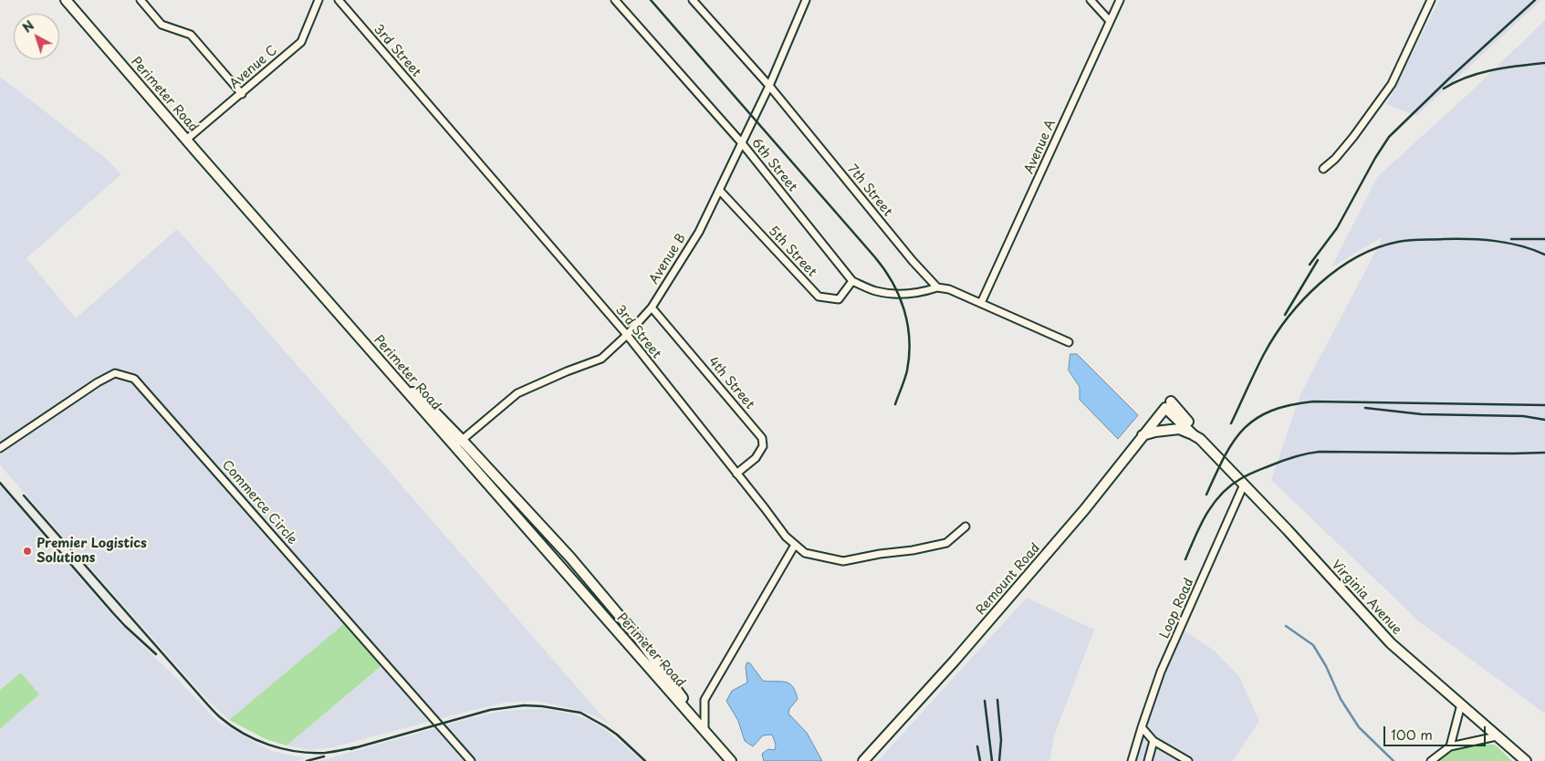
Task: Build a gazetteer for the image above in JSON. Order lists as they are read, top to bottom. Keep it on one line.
{"streets":{"street":["3rd Street","Avenue C","Perimeter Road","Avenue A","6th Street","7th Street","5th Street","Avenue B","4th Street","Commerce Circle","Remount Road","Virginia Avenue","Loop Road"]},"crossings":[["3rd Street","Avenue B"],["3rd Street","4th Street"],["Avenue C","Perimeter Road"],["Perimeter Road","Avenue B"],["6th Street","7th Street"],["6th Street","5th Street"],["6th Street","Avenue B"],["7th Street","Avenue B"],["5th Street","Avenue B"],["Avenue B","4th Street"],["Remount Road","Virginia Avenue"],["Virginia Avenue","Loop Road"]],"places":["Premier Logistics Solutions"],"scale_bar":"100 m","north":"top left"}
